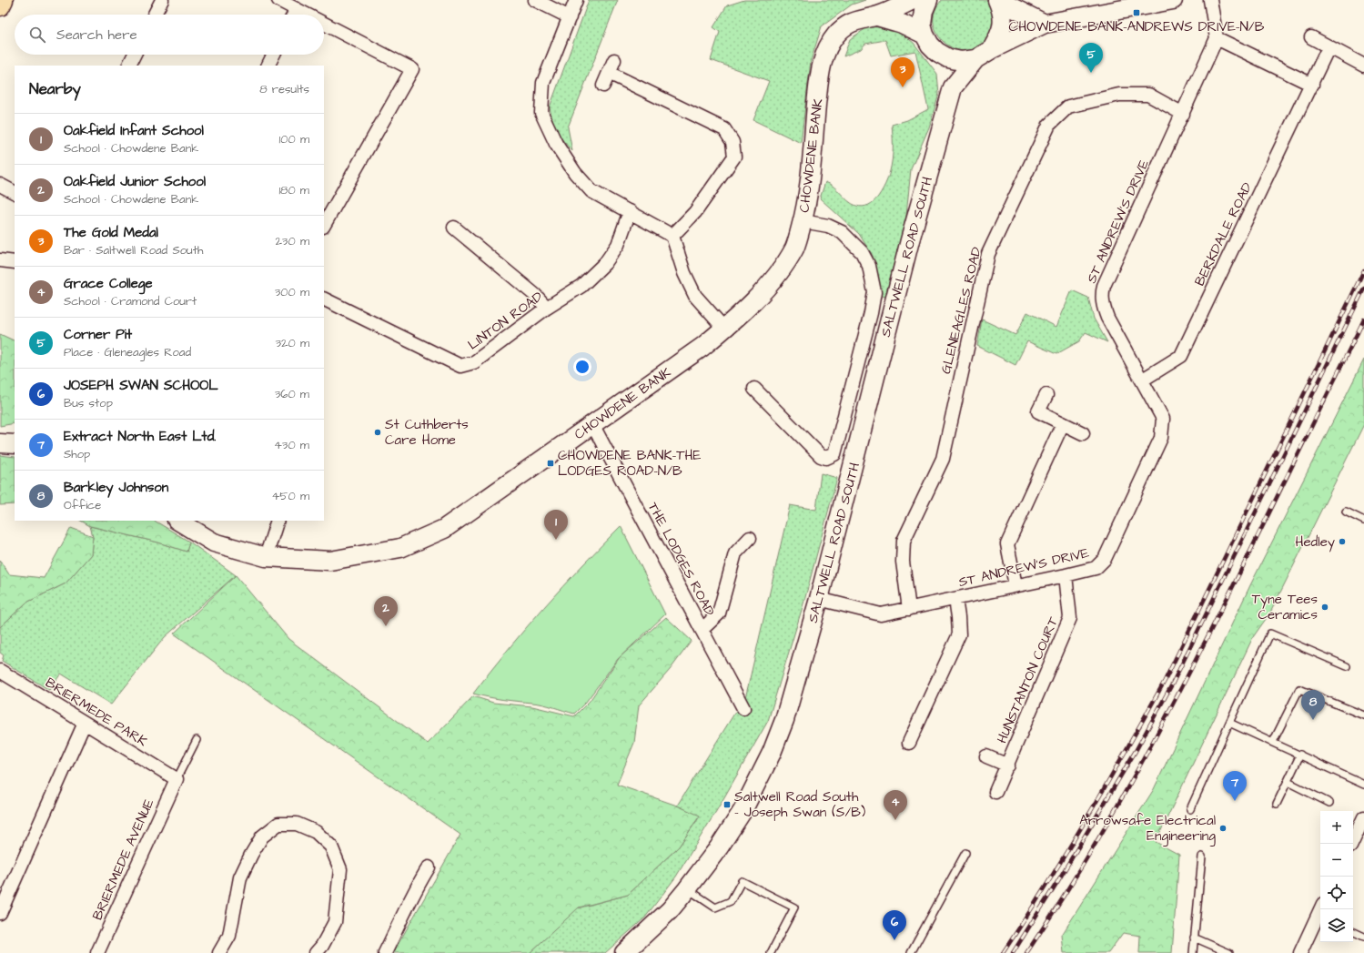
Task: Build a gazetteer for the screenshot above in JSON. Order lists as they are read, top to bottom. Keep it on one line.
{"streets":{"street":["CHOWDENE BANK","ST ANDREW'S DRIVE","BERKDALE ROAD","SALTWELL ROAD SOUTH","GLENEAGLES ROAD","LINTON ROAD","THE LODGES ROAD","HUNSTANTON COURT","BRIERMEDE PARK","BRIERMEDE AVENUE"]},"crossings":[["CHOWDENE BANK","THE LODGES ROAD"],["ST ANDREW'S DRIVE","BERKDALE ROAD"],["ST ANDREW'S DRIVE","SALTWELL ROAD SOUTH"],["ST ANDREW'S DRIVE","GLENEAGLES ROAD"],["ST ANDREW'S DRIVE","HUNSTANTON COURT"],["BRIERMEDE PARK","BRIERMEDE AVENUE"]],"places":{"transit":["CHOWDENE BANK-ANDREWS DRIVE-N/B","CHOWDENE BANK-THE LODGES ROAD-N/B","Saltwell Road South - Joseph Swan (S/B)"],"other":["St Cuthberts Care Home","Hedley","Tyne Tees Ceramics","Arrowsafe Electrical Engineering"]},"page":{"search":"Search here","pins":["5","3","1","2","8","7","4","6"],"heading":["Nearby","8 results"],"list":[{"mark":"1","name":"Oakfield Infant School","note":"School · Chowdene Bank","value":"100 m"},{"mark":"2","name":"Oakfield Junior School","note":"School · Chowdene Bank","value":"180 m"},{"mark":"3","name":"The Gold Medal","note":"Bar · Saltwell Road South","value":"230 m"},{"mark":"4","name":"Grace College","note":"School · Cramond Court","value":"300 m"},{"mark":"5","name":"Corner Pit","note":"Place · Gleneagles Road","value":"320 m"},{"mark":"6","name":"JOSEPH SWAN SCHOOL","note":"Bus stop","value":"360 m"},{"mark":"7","name":"Extract North East Ltd.","note":"Shop","value":"430 m"},{"mark":"8","name":"Barkley Johnson","note":"Office","value":"450 m"}],"map_buttons":["+","−"]}}
